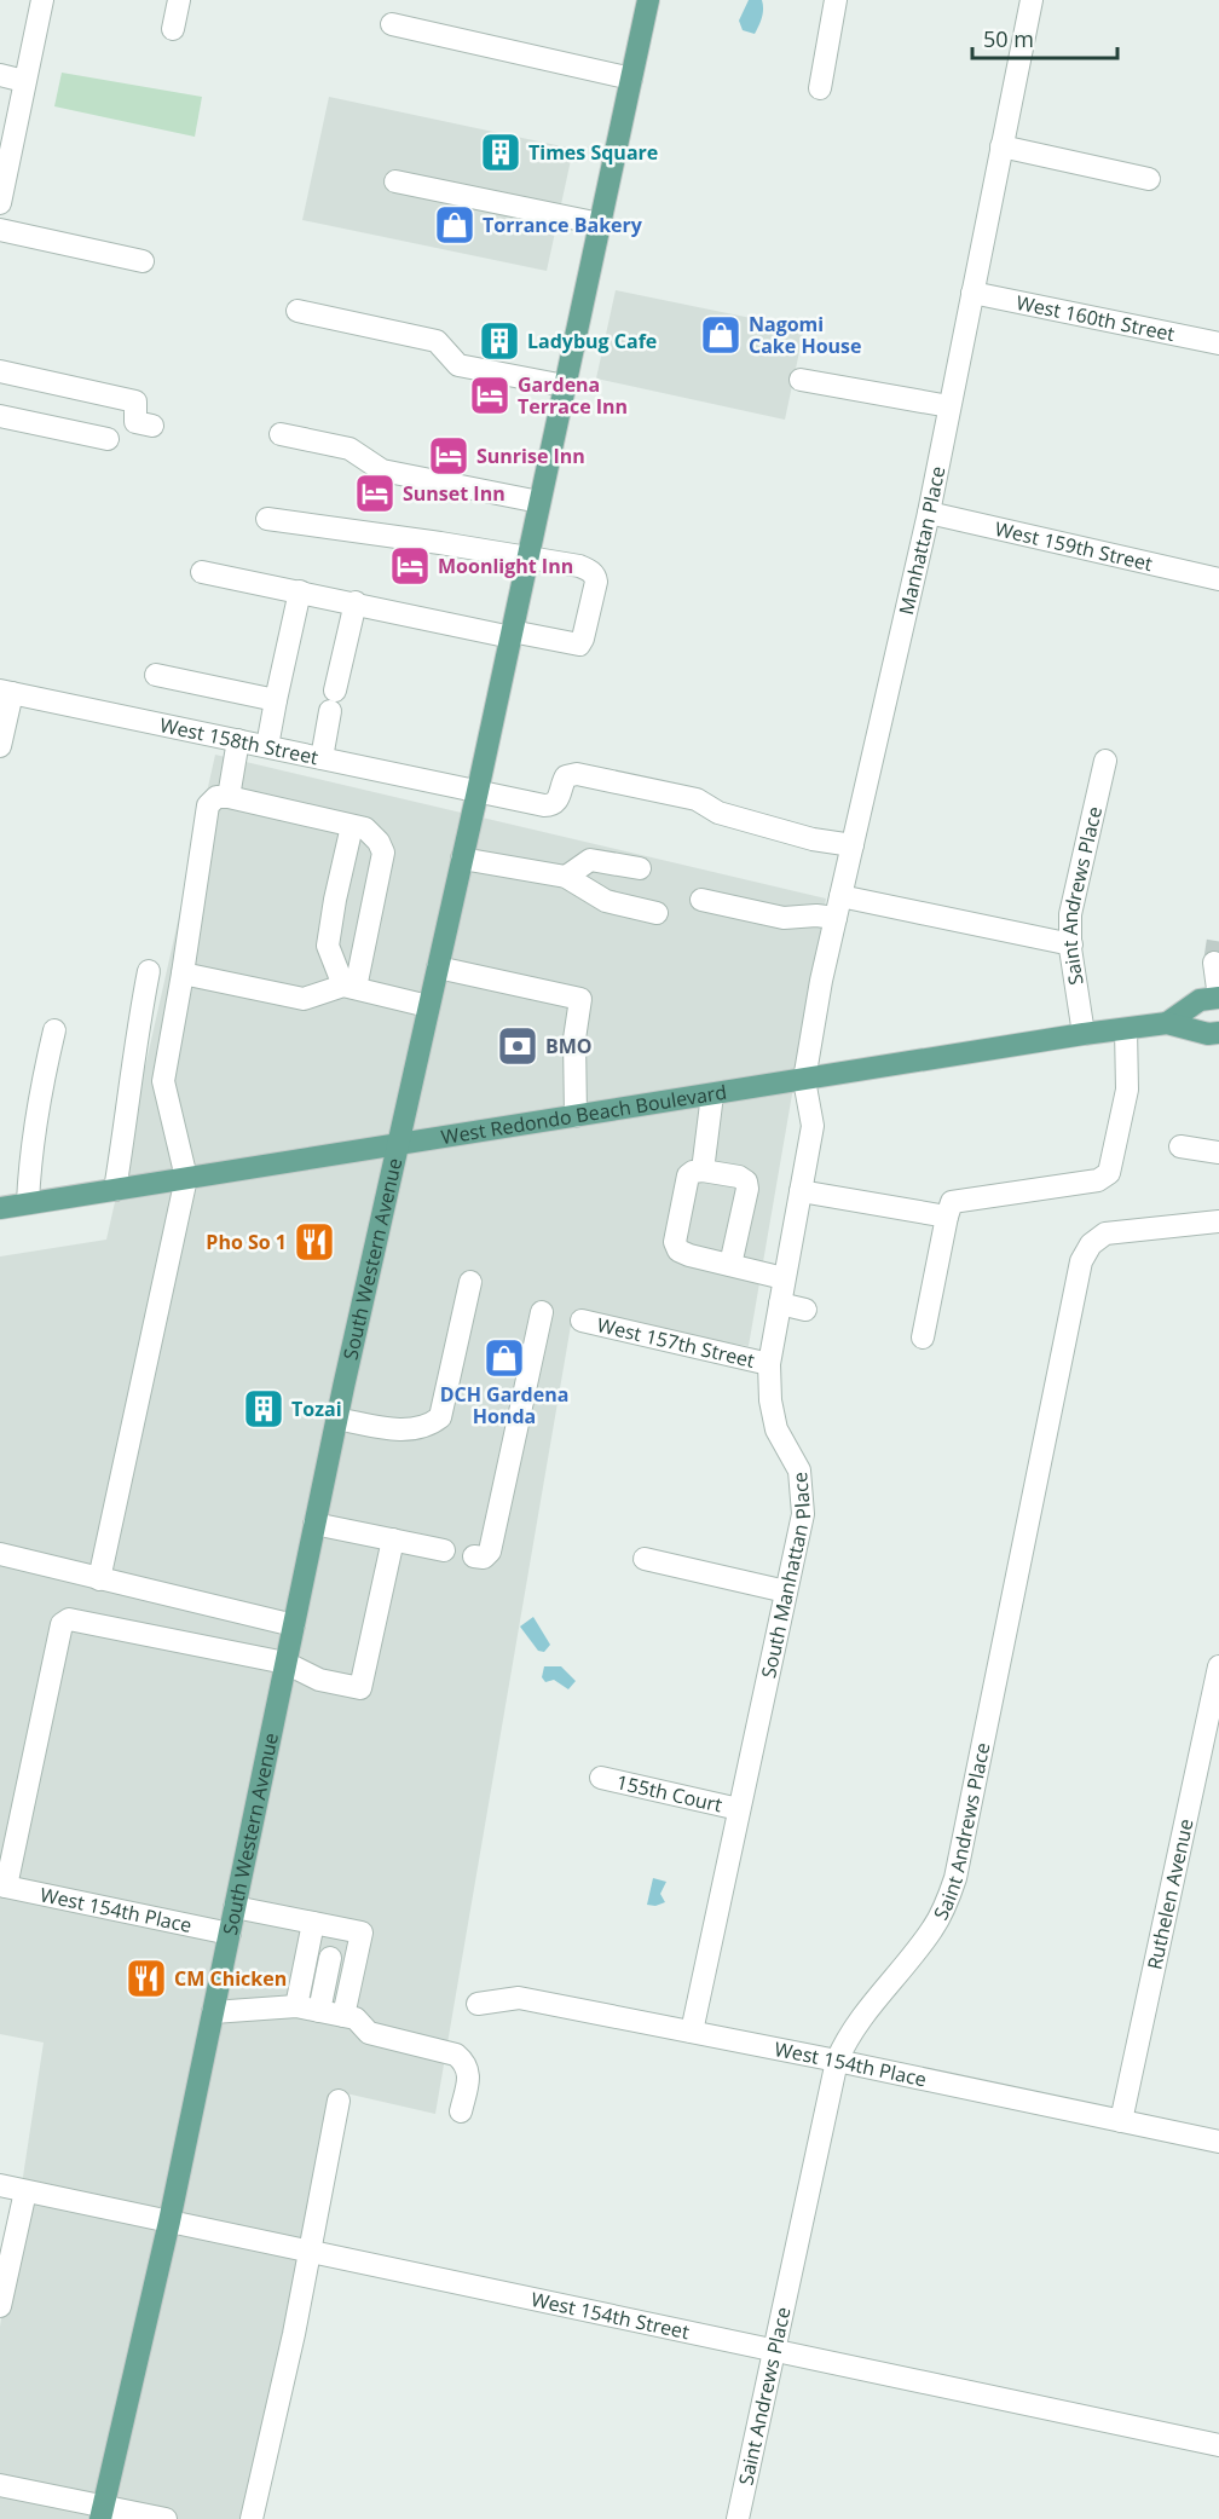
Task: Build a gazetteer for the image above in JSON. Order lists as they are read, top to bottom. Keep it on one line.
{"streets":{"main road":["West Redondo Beach Boulevard","South Western Avenue"],"street":["West 160th Street","Manhattan Place","West 159th Street","West 158th Street","Saint Andrews Place","West 157th Street","South Manhattan Place","155th Court","Ruthelen Avenue","West 154th Place","West 154th Street"]},"crossings":[["West 160th Street","Manhattan Place"],["Manhattan Place","West 159th Street"],["Manhattan Place","West 158th Street"],["Manhattan Place","West Redondo Beach Boulevard"],["Manhattan Place","South Manhattan Place"],["West 158th Street","South Western Avenue"],["Saint Andrews Place","West Redondo Beach Boulevard"],["Saint Andrews Place","West 154th Place"],["Saint Andrews Place","West 154th Street"],["West Redondo Beach Boulevard","South Western Avenue"],["West Redondo Beach Boulevard","South Manhattan Place"],["South Western Avenue","West 154th Place"],["South Western Avenue","West 154th Street"],["West 157th Street","South Manhattan Place"],["South Manhattan Place","155th Court"],["South Manhattan Place","West 154th Place"],["Ruthelen Avenue","West 154th Place"]],"places":{"building":["Times Square","Ladybug Cafe","Tozai"],"shop":["Torrance Bakery","Nagomi Cake House","DCH Gardena Honda"],"hotel":["Gardena Terrace Inn","Sunrise Inn","Sunset Inn","Moonlight Inn"],"bank":["BMO"],"restaurant":["Pho So 1","CM Chicken"]},"scale_bar":"50 m"}
